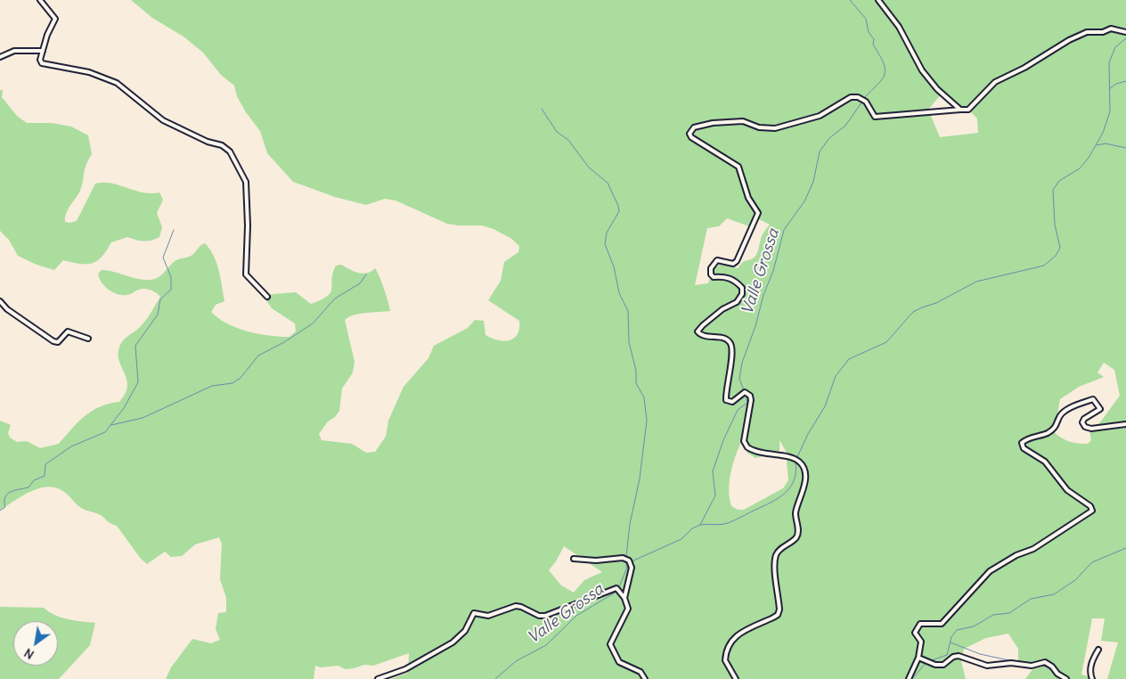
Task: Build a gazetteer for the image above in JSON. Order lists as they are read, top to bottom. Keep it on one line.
{"water":["Valle Grossa"],"north":"bottom left"}
